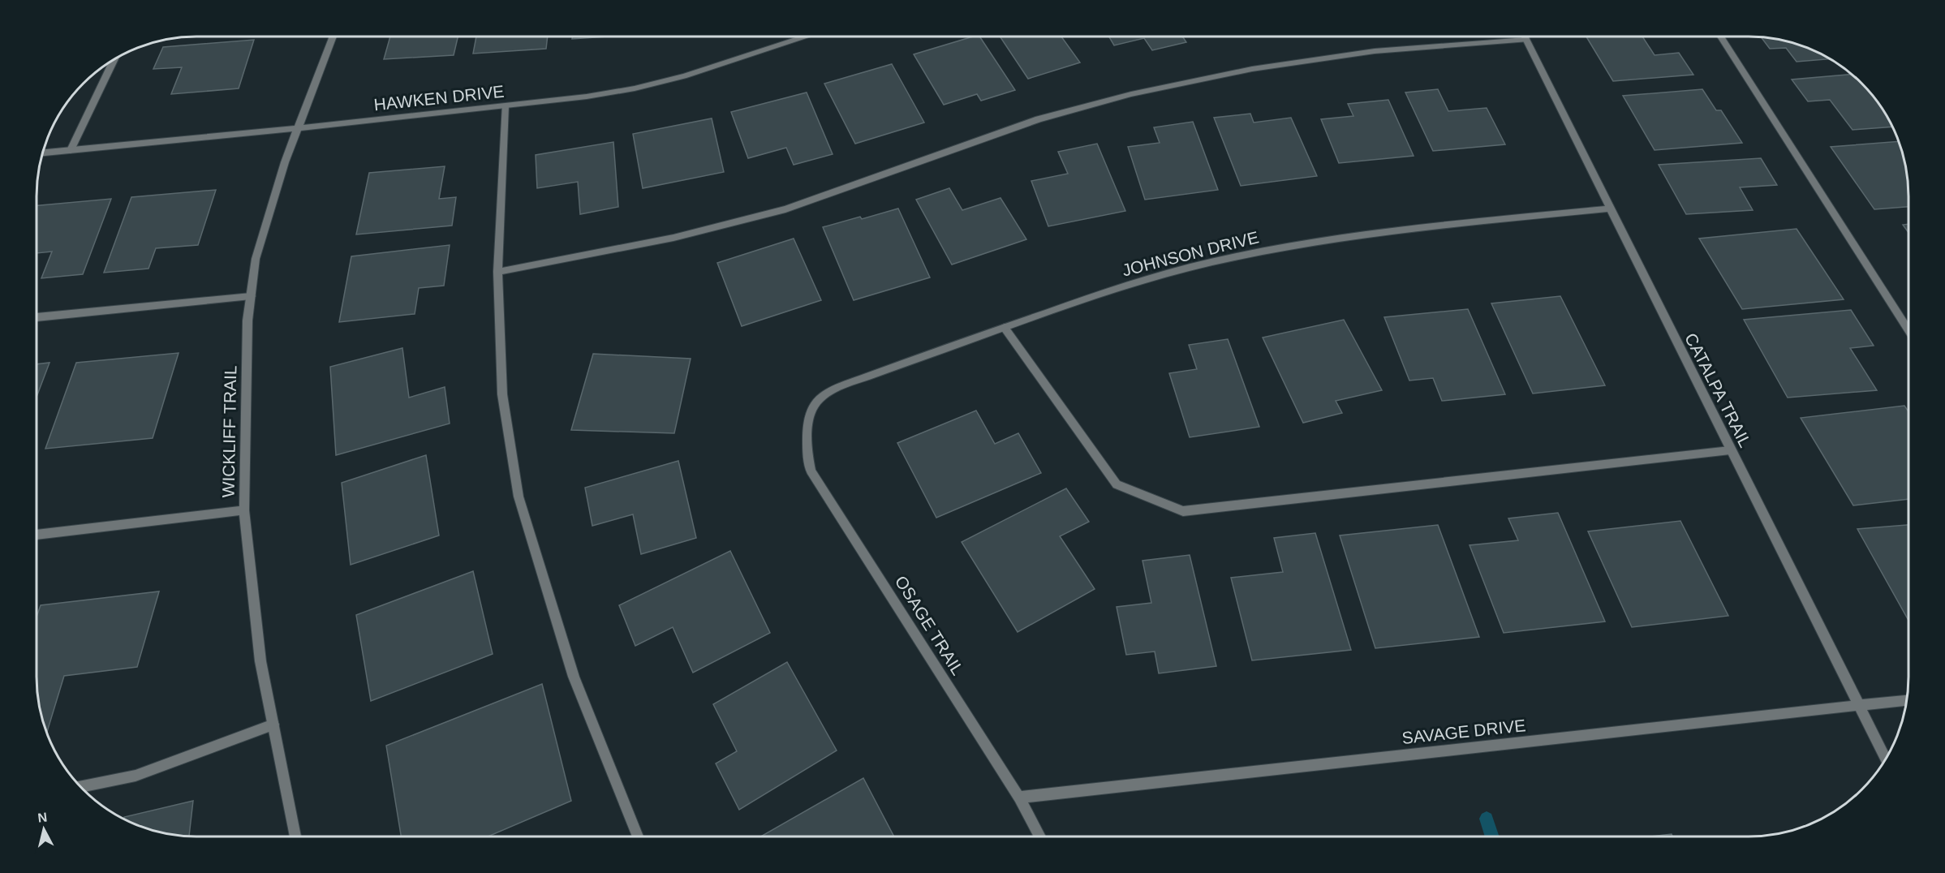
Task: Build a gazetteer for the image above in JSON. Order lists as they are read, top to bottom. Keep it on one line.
{"streets":{"street":["HAWKEN DRIVE","JOHNSON DRIVE","CATALPA TRAIL","WICKLIFF TRAIL","OSAGE TRAIL","SAVAGE DRIVE"]},"crossings":[["HAWKEN DRIVE","WICKLIFF TRAIL"],["JOHNSON DRIVE","CATALPA TRAIL"],["JOHNSON DRIVE","OSAGE TRAIL"],["CATALPA TRAIL","SAVAGE DRIVE"],["OSAGE TRAIL","SAVAGE DRIVE"]],"north":"top"}
